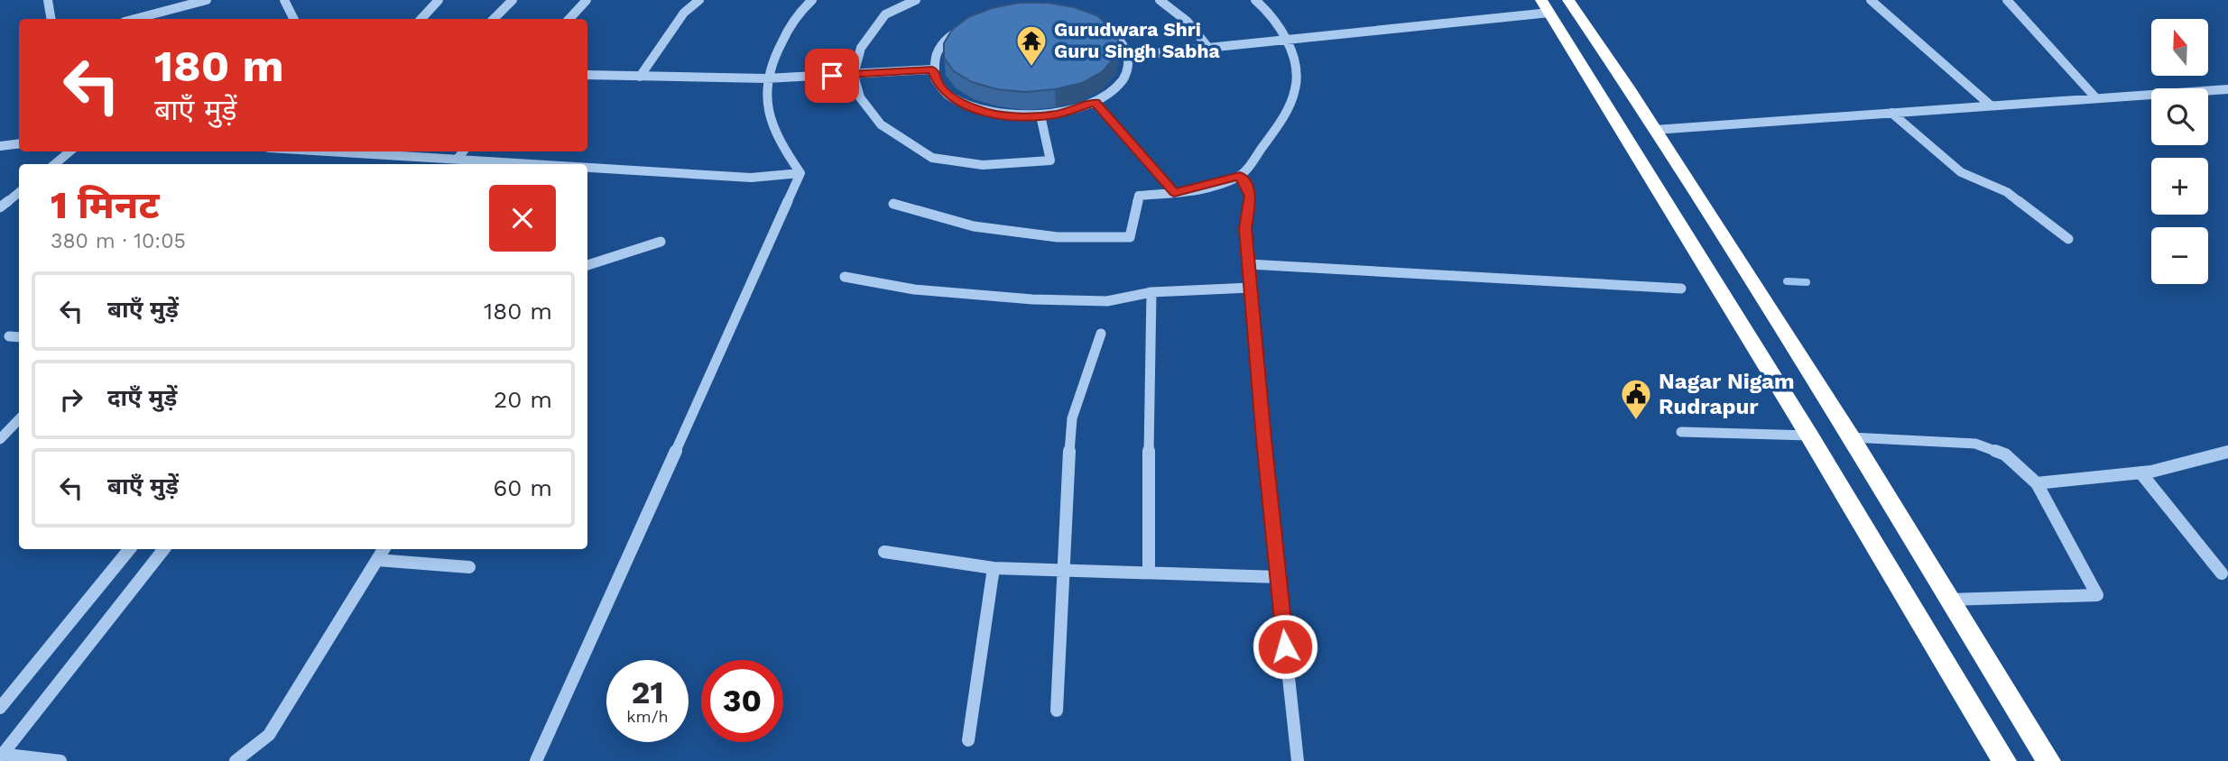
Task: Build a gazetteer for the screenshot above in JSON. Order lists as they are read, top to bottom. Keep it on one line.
{"places":{"temple":["Gurudwara Shri Guru Singh Sabha"],"public building":["Nagar Nigam Rudrapur"]},"north":"top","page":{"map_buttons":["+","−"],"turn":["180 m","बाएँ मुड़ें"],"heading":["1 मिनट","380 m · 10:05"],"list":[{"name":"बाएँ मुड़ें","value":"180 m"},{"name":"दाएँ मुड़ें","value":"20 m"},{"name":"बाएँ मुड़ें","value":"60 m"}],"speed":"21 km/h","limit":"30"}}
